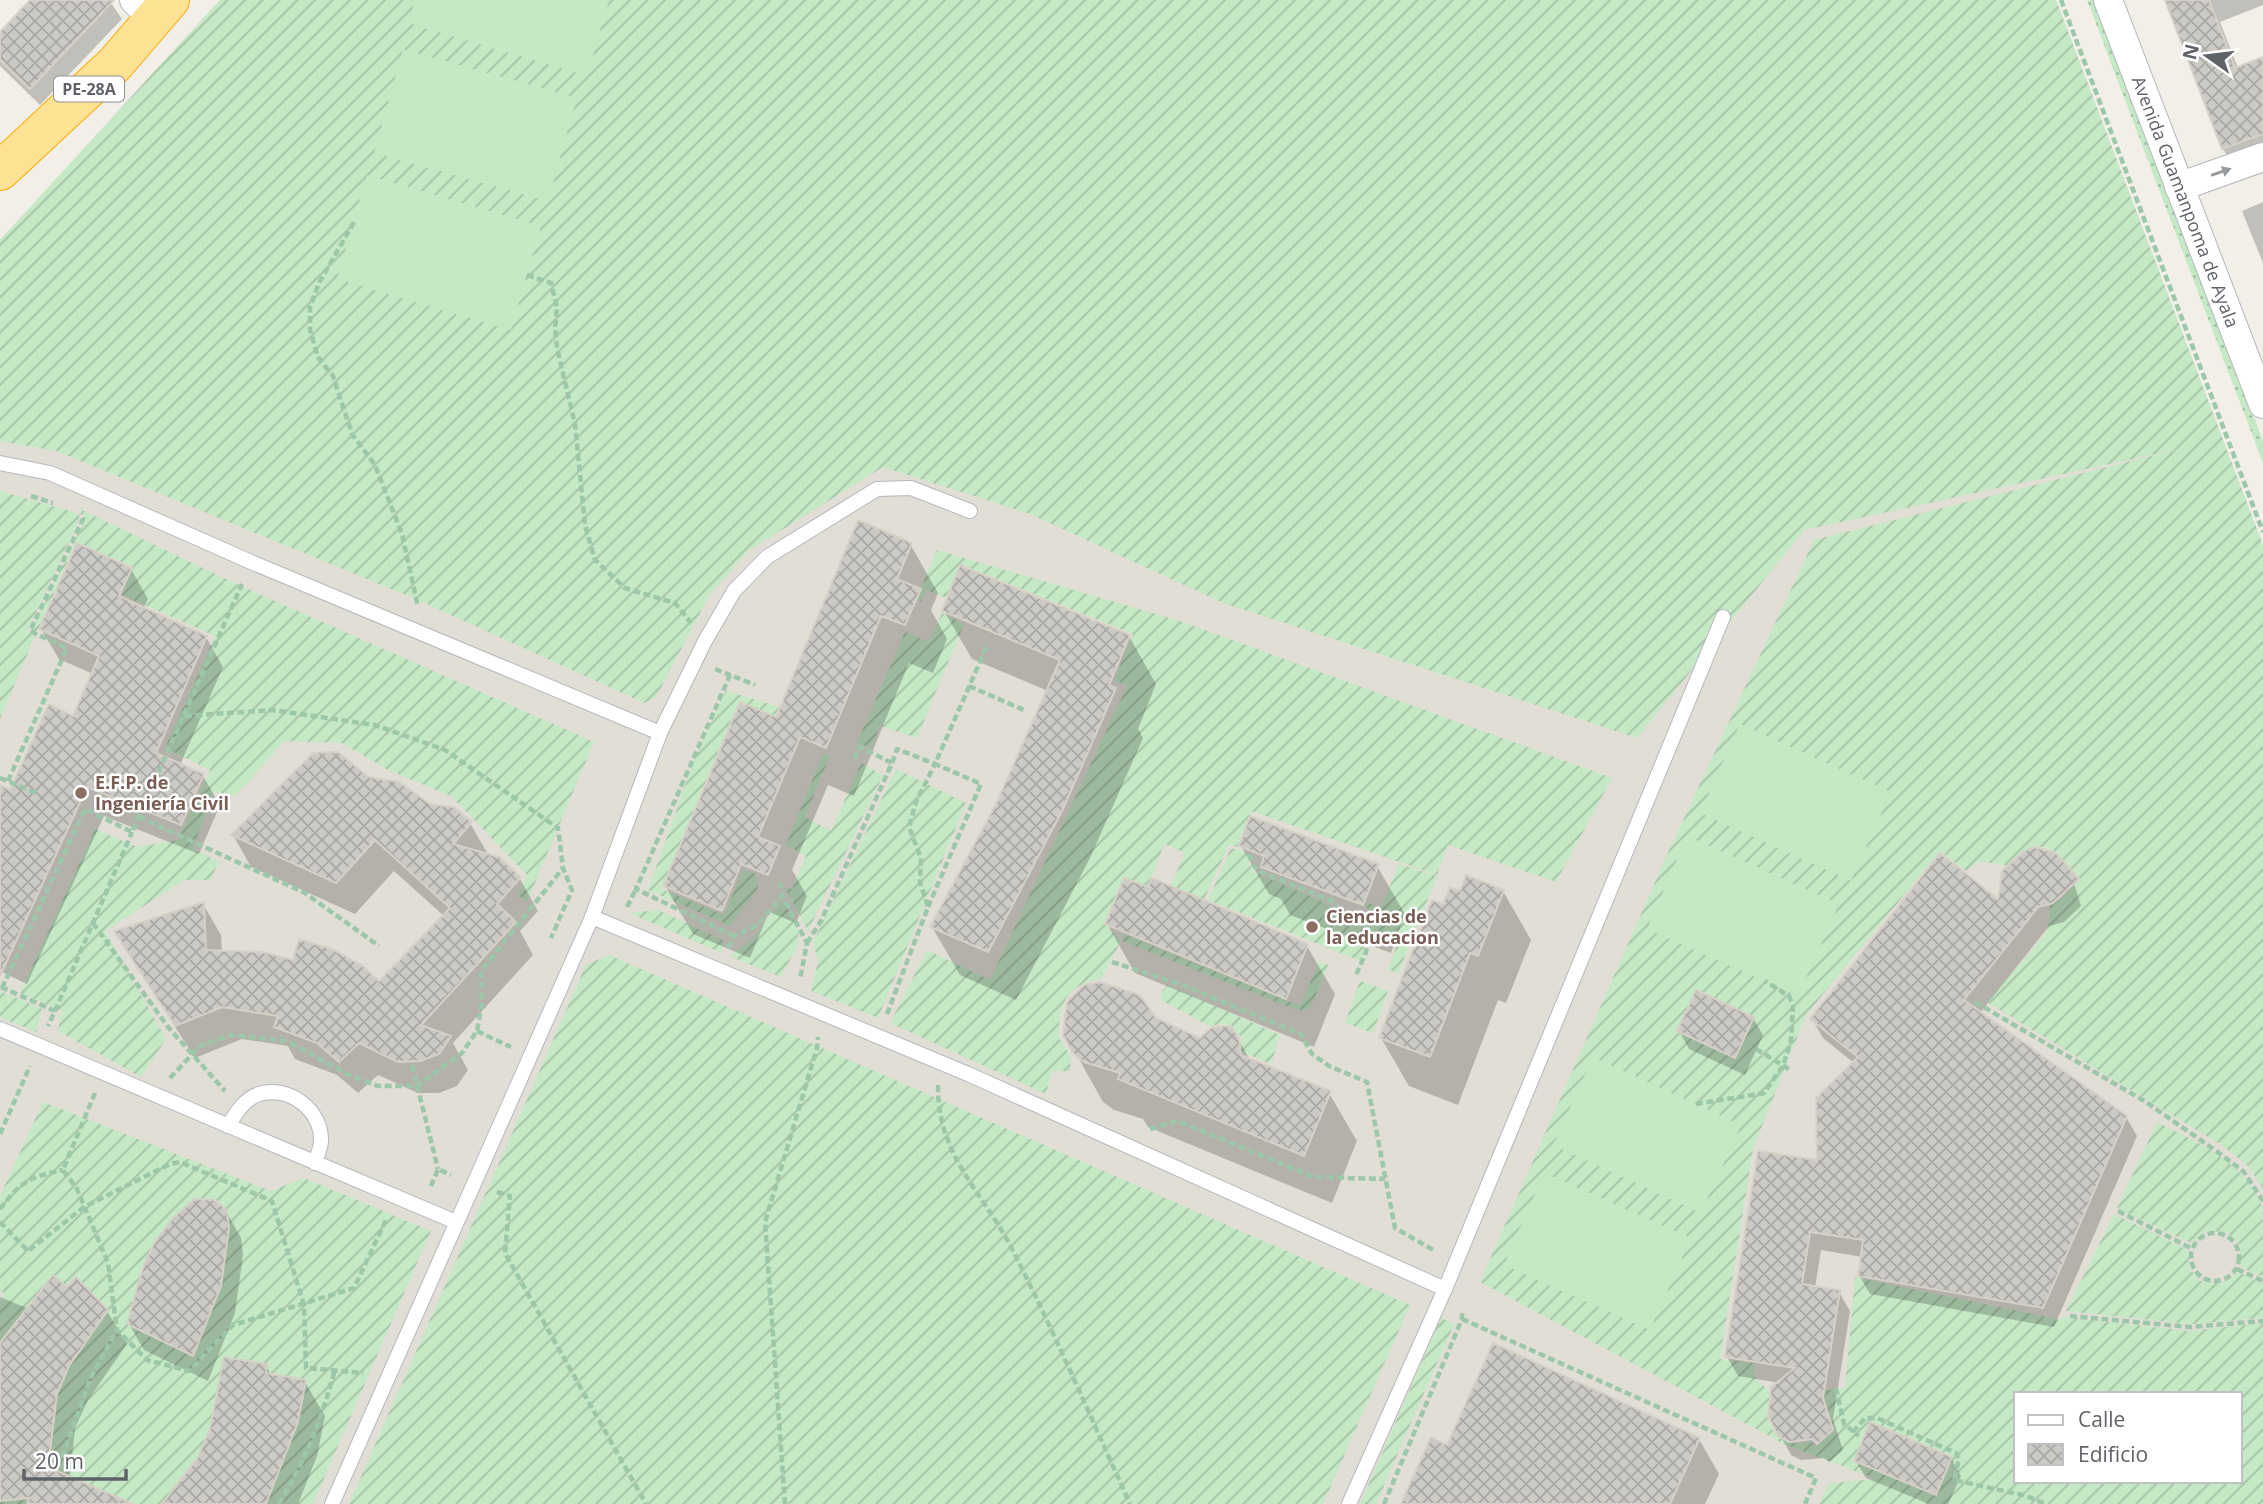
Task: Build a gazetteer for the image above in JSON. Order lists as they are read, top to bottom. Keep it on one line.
{"streets":{"highway":["PE-28A"],"street":["Avenida Guamanpoma de Ayala"]},"places":["E.F.P. de Ingeniería Civil","Ciencias de la educacion"],"legend":["Calle","Edificio"],"scale_bar":"20 m","north":"left"}
